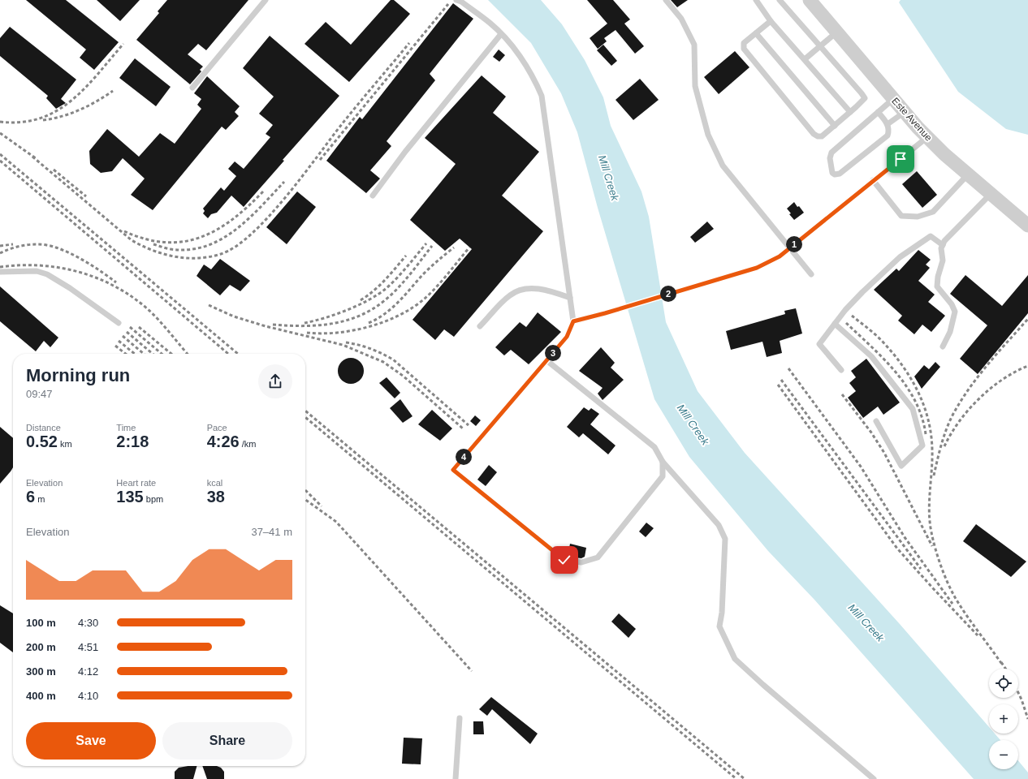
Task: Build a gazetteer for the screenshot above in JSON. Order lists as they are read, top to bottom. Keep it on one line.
{"streets":{"street":["Este Avenue"]},"water":["Mill Creek"],"page":{"pins":["1","2","3","4"],"heading":["Morning run","09:47"],"stats":[["Distance","0.52 km"],["Time","2:18"],["Pace","4:26 /km"],["Elevation","6 m"],["Heart rate","135 bpm"],["kcal","38"]],"chart":["Elevation","37–41 m"],"list":[{"name":"100 m","note":"4:30"},{"name":"200 m","note":"4:51"},{"name":"300 m","note":"4:12"},{"name":"400 m","note":"4:10"}],"map_buttons":["+","−"],"buttons":["Save","Share"]}}
